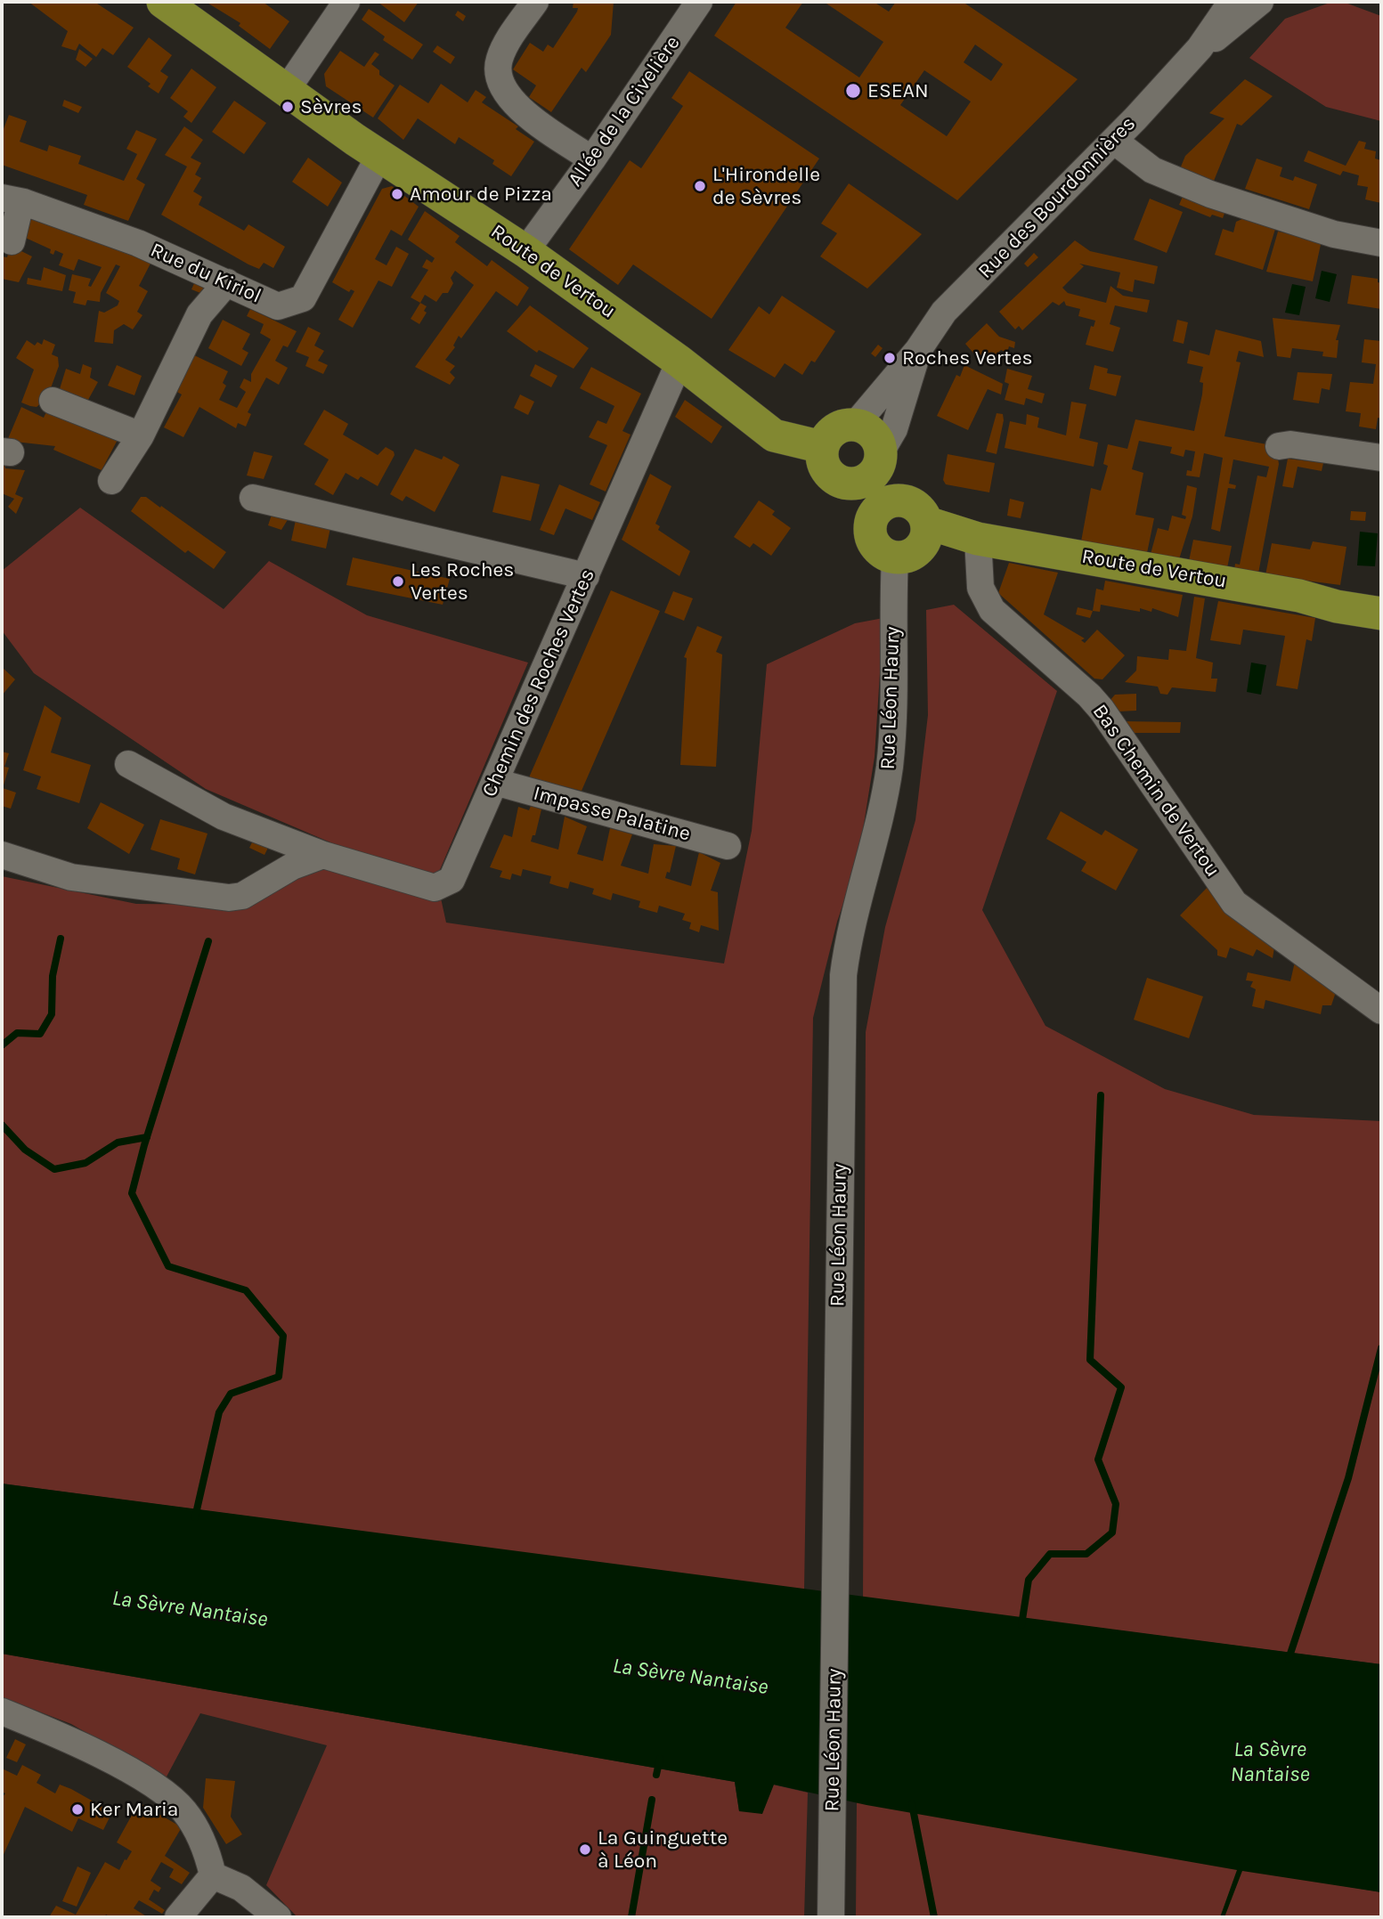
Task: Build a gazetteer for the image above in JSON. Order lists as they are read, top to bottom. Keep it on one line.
{"streets":{"main road":["Route de Vertou"],"street":["Allée de la Civelière","Rue des Bourdonnières","Rue du Kiriol","Chemin des Roches Vertes","Rue Léon Haury","Bas Chemin de Vertou","Impasse Palatine"]},"crossings":[["Allée de la Civelière","Route de Vertou"],["Rue des Bourdonnières","Route de Vertou"],["Route de Vertou","Rue du Kiriol"],["Route de Vertou","Chemin des Roches Vertes"],["Route de Vertou","Rue Léon Haury"],["Route de Vertou","Bas Chemin de Vertou"],["Chemin des Roches Vertes","Impasse Palatine"]],"water":["La Sèvre Nantaise"],"places":["ESEAN","Sèvres","L'Hirondelle de Sèvres","Amour de Pizza","Roches Vertes","Les Roches Vertes","Ker Maria","La Guinguette à Léon"]}
